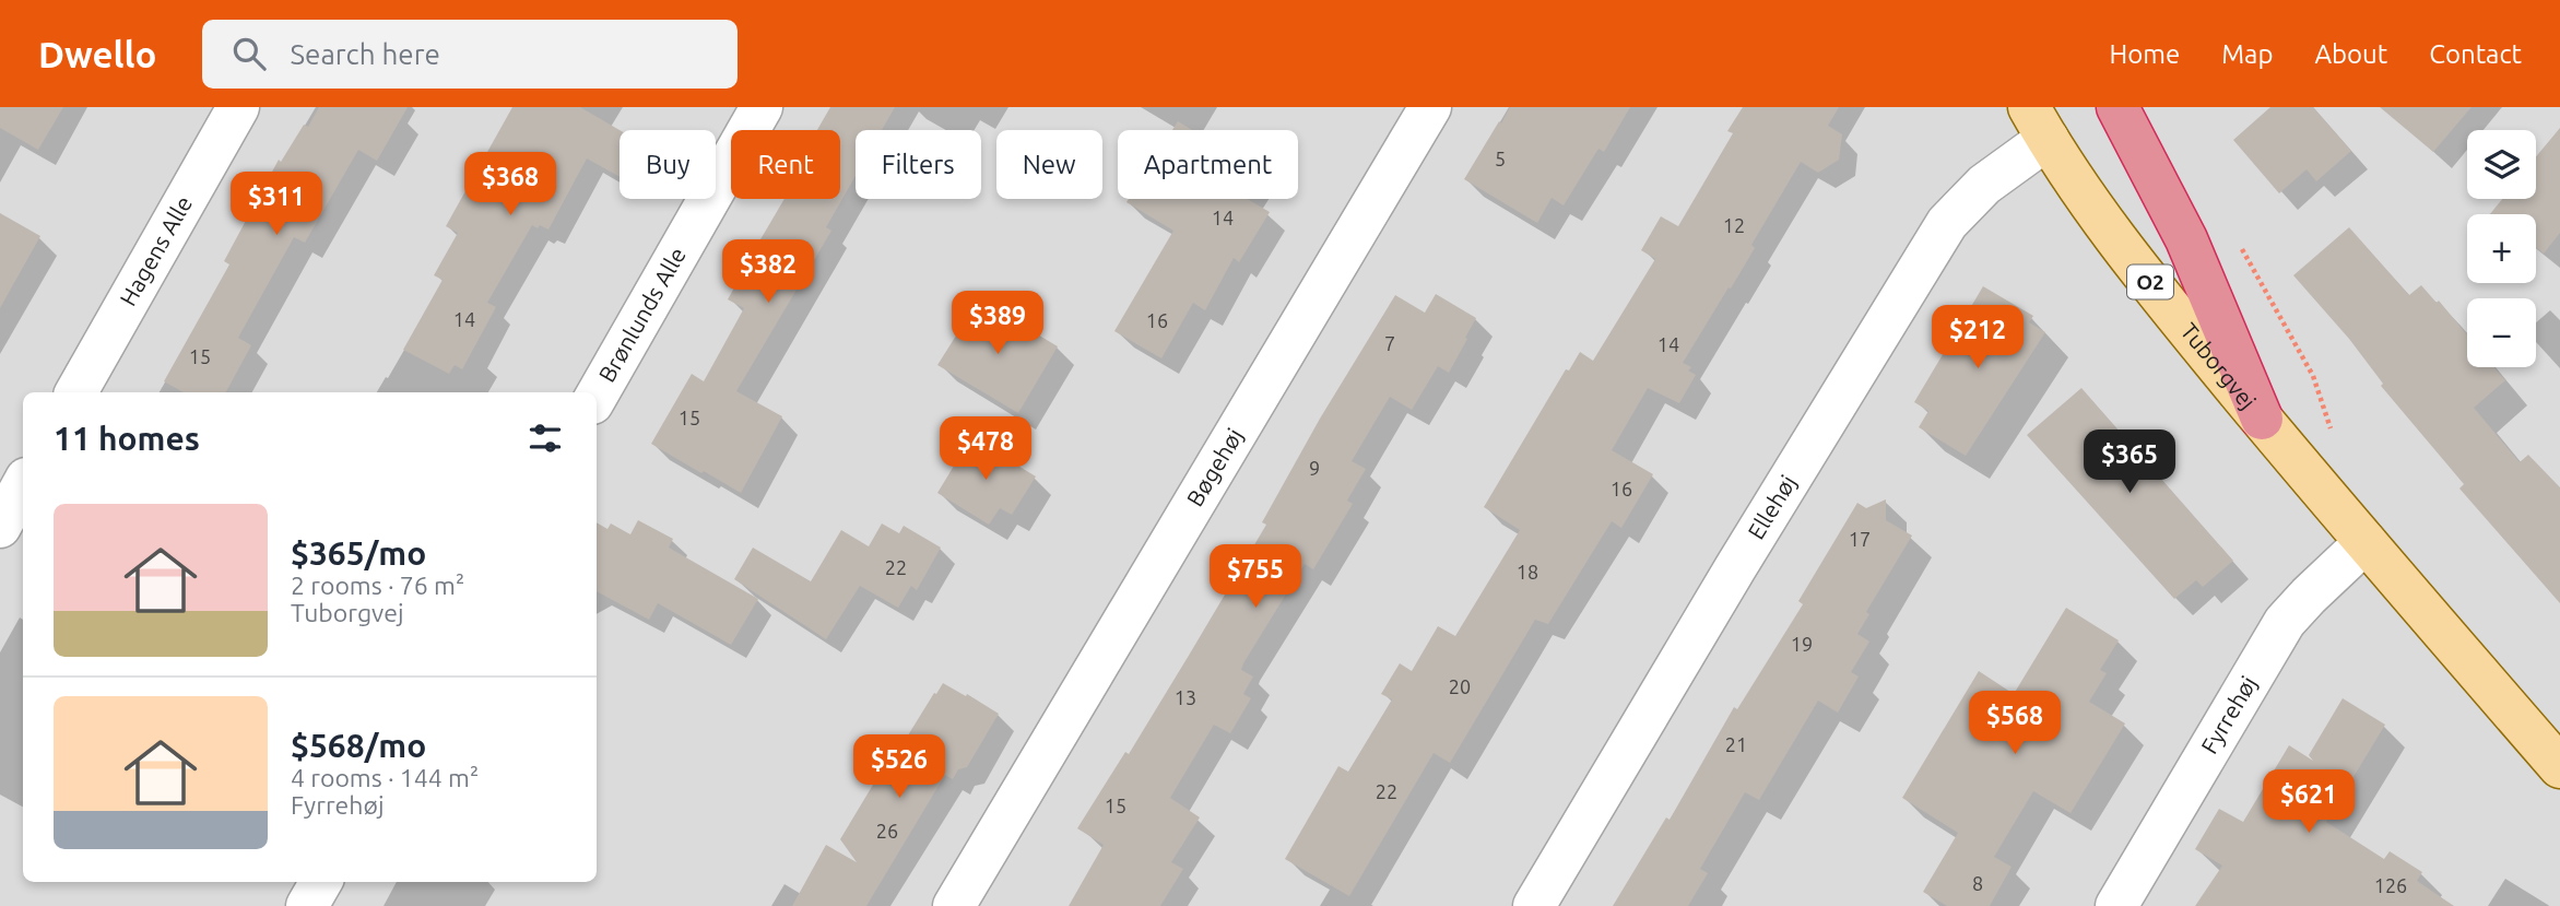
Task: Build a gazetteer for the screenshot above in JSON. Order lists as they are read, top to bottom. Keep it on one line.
{"streets":{"main road":["O2","Tuborgvej"],"street":["Hagens Alle","Brønlunds Alle","Bøgehøj","Ellehøj","Fyrrehøj"]},"crossings":[["Tuborgvej","Ellehøj"],["Tuborgvej","Fyrrehøj"]],"house_numbers":["5","14","12","14","16","7","14","15","15","9","16","17","22","18","19","20","13","21","22","15","26","8","126"],"page":{"header":"Dwello","search":"Search here","nav":["Home","Map","About","Contact"],"map_buttons":["+","−"],"chip":["Buy","Rent","Filters","New","Apartment"],"price":["$368","$311","$382","$389","$212","$478","$365","$755","$568","$526","$621"],"heading":"11 homes","list":[{"name":"$365/mo","note":"2 rooms · 76 m² · Tuborgvej"},{"name":"$568/mo","note":"4 rooms · 144 m² · Fyrrehøj"}]}}
